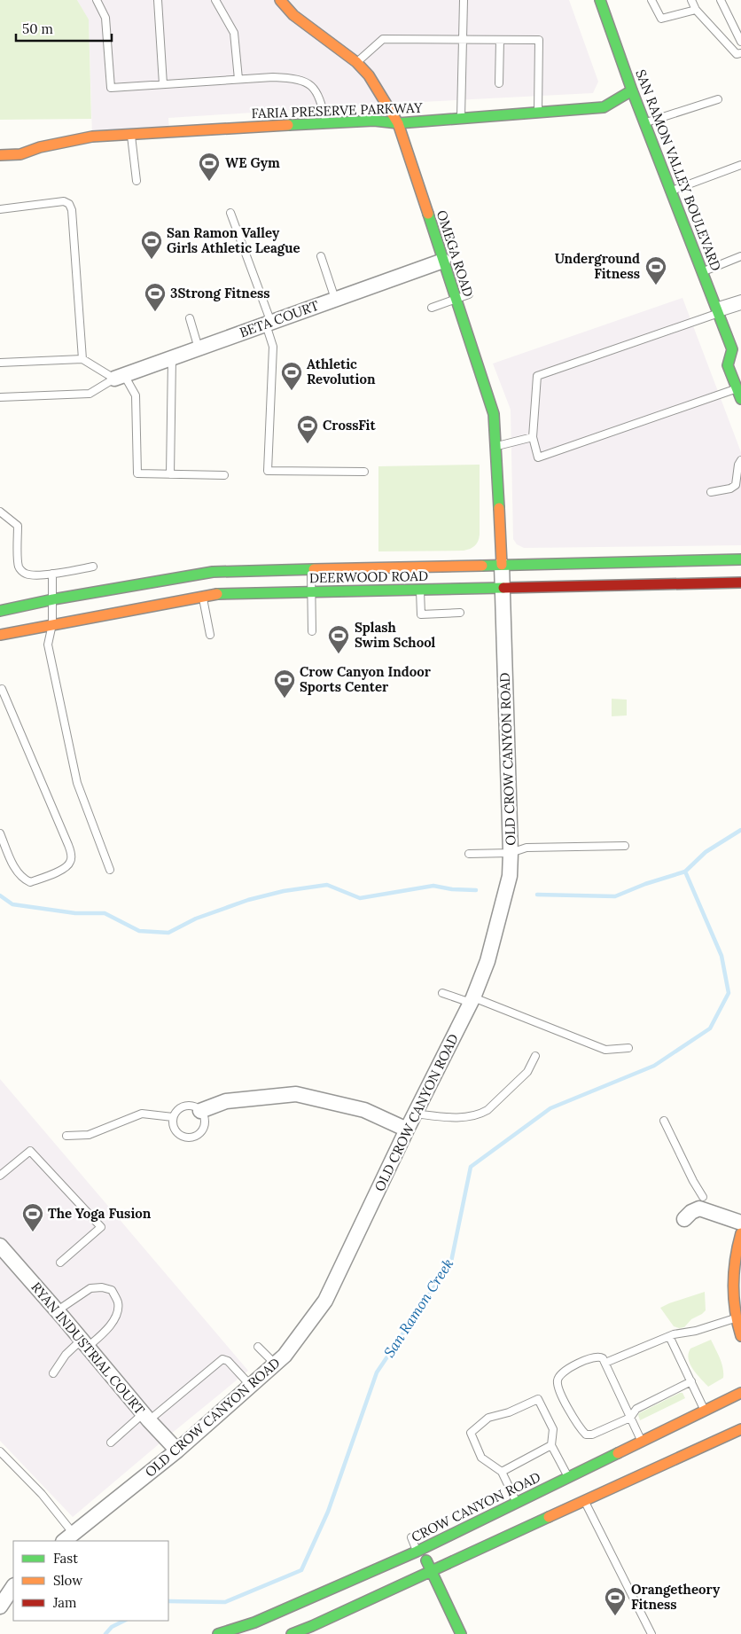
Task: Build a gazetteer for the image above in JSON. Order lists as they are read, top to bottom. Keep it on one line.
{"streets":{"street":["FARIA PRESERVE PARKWAY","SAN RAMON VALLEY BOULEVARD","OMEGA ROAD","BETA COURT","DEERWOOD ROAD","OLD CROW CANYON ROAD","RYAN INDUSTRIAL COURT","CROW CANYON ROAD"]},"crossings":[["FARIA PRESERVE PARKWAY","SAN RAMON VALLEY BOULEVARD"],["FARIA PRESERVE PARKWAY","OMEGA ROAD"],["OMEGA ROAD","BETA COURT"],["OMEGA ROAD","DEERWOOD ROAD"],["OMEGA ROAD","OLD CROW CANYON ROAD"],["DEERWOOD ROAD","OLD CROW CANYON ROAD"],["OLD CROW CANYON ROAD","RYAN INDUSTRIAL COURT"]],"water":["San Ramon Creek"],"places":{"sports":["WE Gym","San Ramon Valley Girls Athletic League","Underground Fitness","3Strong Fitness","Athletic Revolution","CrossFit","Splash Swim School","Crow Canyon Indoor Sports Center","The Yoga Fusion","Orangetheory Fitness"]},"legend":["Fast","Slow","Jam"],"scale_bar":"50 m"}
